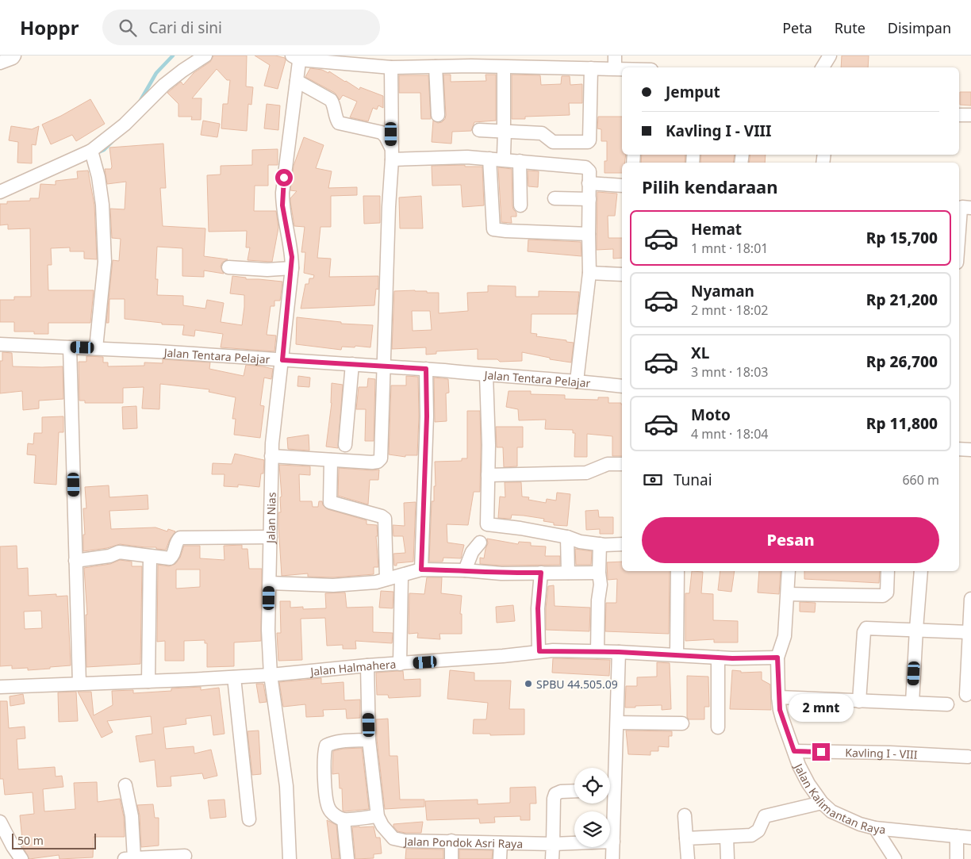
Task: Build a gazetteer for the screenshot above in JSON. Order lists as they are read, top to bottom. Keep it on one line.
{"streets":{"street":["Jalan Tentara Pelajar","Jalan Nias","Jalan Halmahera","Kavling I - VIII","Jalan Kalimantan Raya","Jalan Pondok Asri Raya"]},"crossings":[["Jalan Tentara Pelajar","Jalan Nias"],["Jalan Nias","Jalan Halmahera"],["Jalan Halmahera","Jalan Kalimantan Raya"],["Jalan Halmahera","Jalan Pondok Asri Raya"],["Kavling I - VIII","Jalan Kalimantan Raya"]],"places":["SPBU 44.505.09"],"scale_bar":"50 m","page":{"header":"Hoppr","search":"Cari di sini","nav":["Peta","Rute","Disimpan"],"banner":["Jemput","Kavling I - VIII"],"heading":"Pilih kendaraan","list":[{"name":"Hemat","note":"1 mnt · 18:01","value":"Rp 15,700"},{"name":"Nyaman","note":"2 mnt · 18:02","value":"Rp 21,200"},{"name":"XL","note":"3 mnt · 18:03","value":"Rp 26,700"},{"name":"Moto","note":"4 mnt · 18:04","value":"Rp 11,800"}],"pay":["Tunai","660 m"],"buttons":"Pesan","bubble":"2 mnt","scale":"50 m"}}
